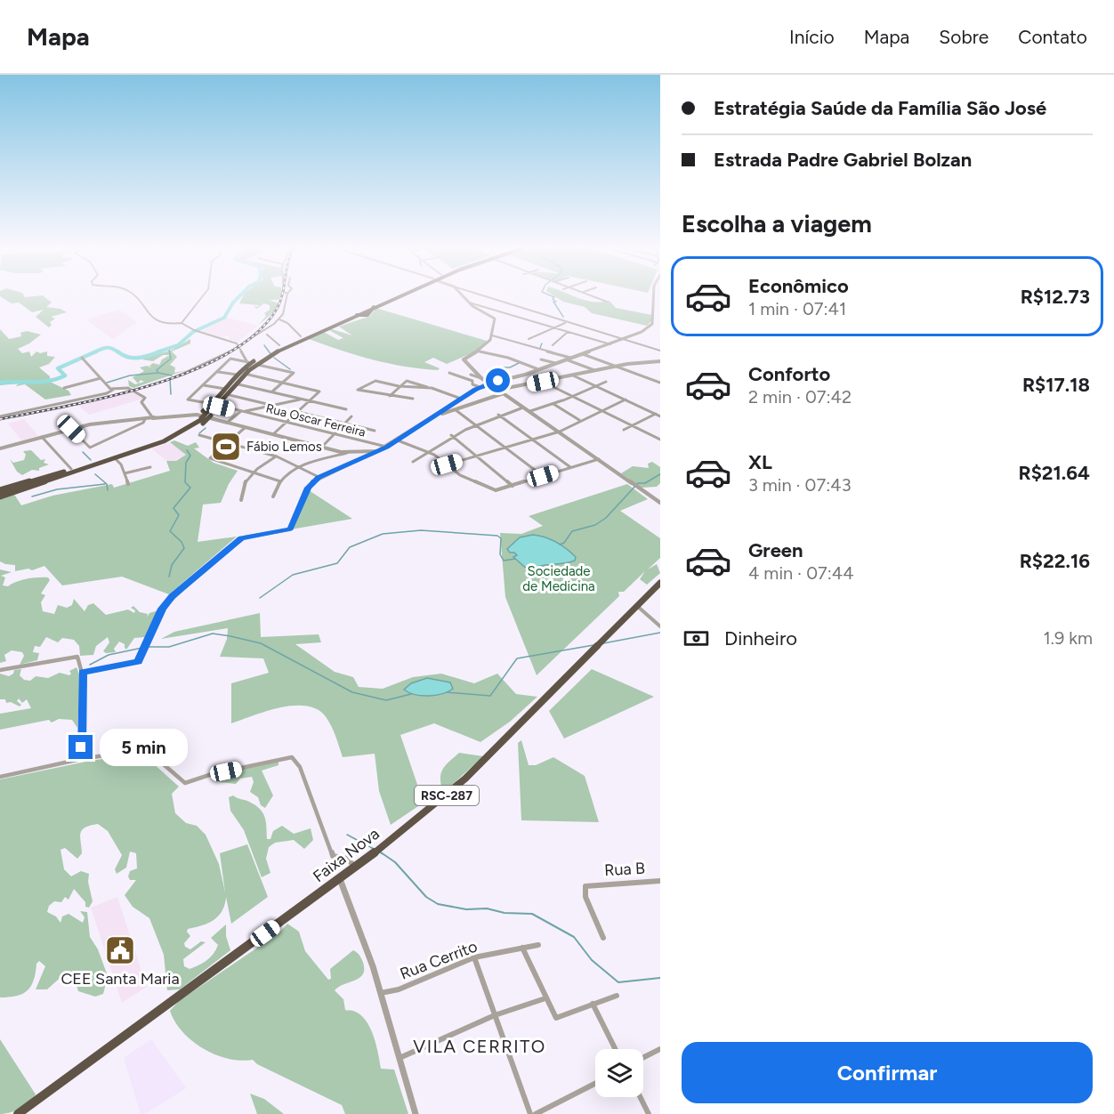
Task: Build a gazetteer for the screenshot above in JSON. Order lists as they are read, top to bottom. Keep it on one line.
{"streets":{"highway":["RSC-287","Faixa Nova"],"street":["Rua Oscar Ferreira","Rua B","Rua Cerrito"]},"districts":["VILA CERRITO"],"parks":["Sociedade de Medicina"],"places":{"sports":["Fábio Lemos"],"public building":["CEE Santa Maria"]},"page":{"header":"Mapa","nav":["Início","Mapa","Sobre","Contato"],"banner":["Estratégia Saúde da Família São José","Estrada Padre Gabriel Bolzan"],"heading":"Escolha a viagem","list":[{"name":"Econômico","note":"1 min · 07:41","value":"R$12.73"},{"name":"Conforto","note":"2 min · 07:42","value":"R$17.18"},{"name":"XL","note":"3 min · 07:43","value":"R$21.64"},{"name":"Green","note":"4 min · 07:44","value":"R$22.16"}],"pay":["Dinheiro","1.9 km"],"bubble":"5 min","buttons":"Confirmar"}}
